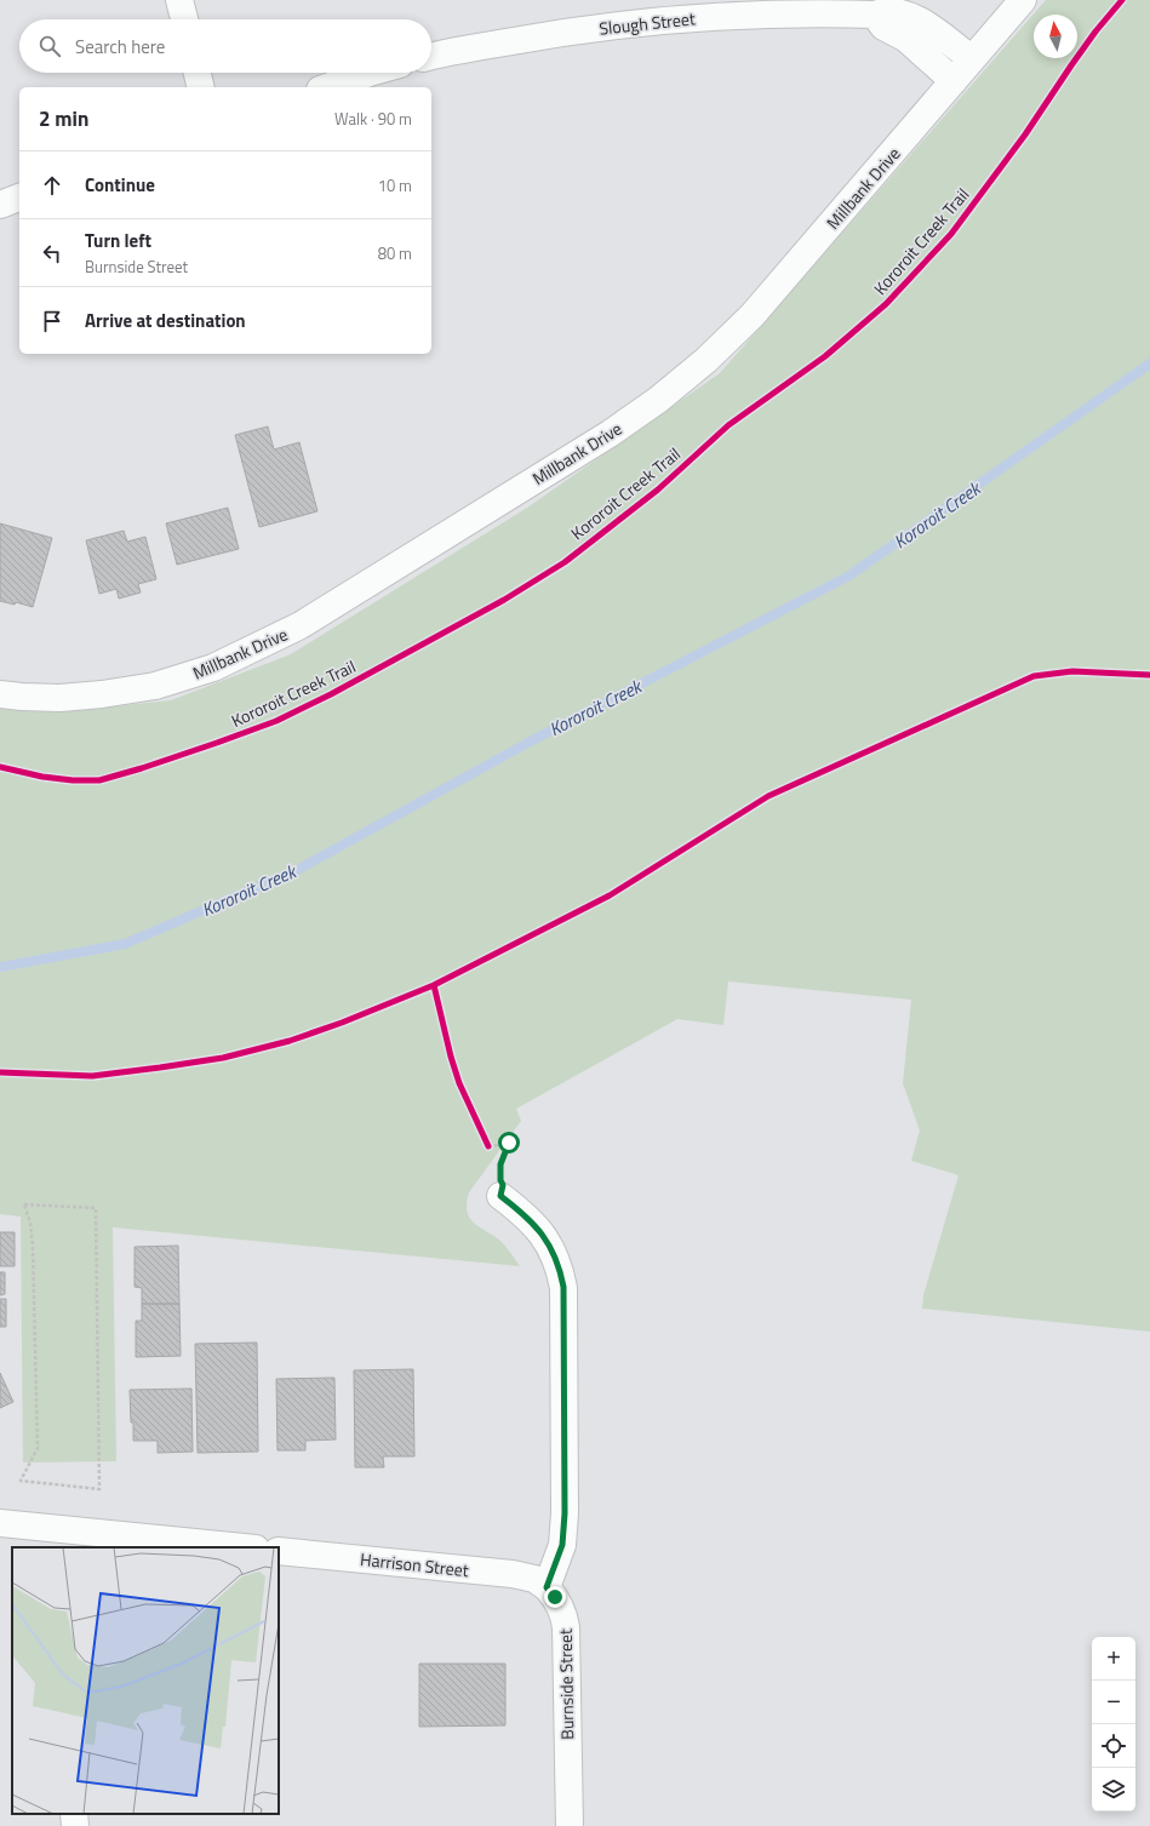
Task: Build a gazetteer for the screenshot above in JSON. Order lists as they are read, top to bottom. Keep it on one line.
{"streets":{"street":["Slough Street","Millbank Drive","Harrison Street","Burnside Street"],"cycle path":["Kororoit Creek Trail"]},"crossings":[["Slough Street","Millbank Drive"],["Harrison Street","Burnside Street"]],"water":["Kororoit Creek"],"north":"top","page":{"search":"Search here","heading":["2 min","Walk · 90 m"],"list":[["Continue","10 m"],["Turn left","Burnside Street","80 m"],"Arrive at destination"],"map_buttons":["+","−"]}}
